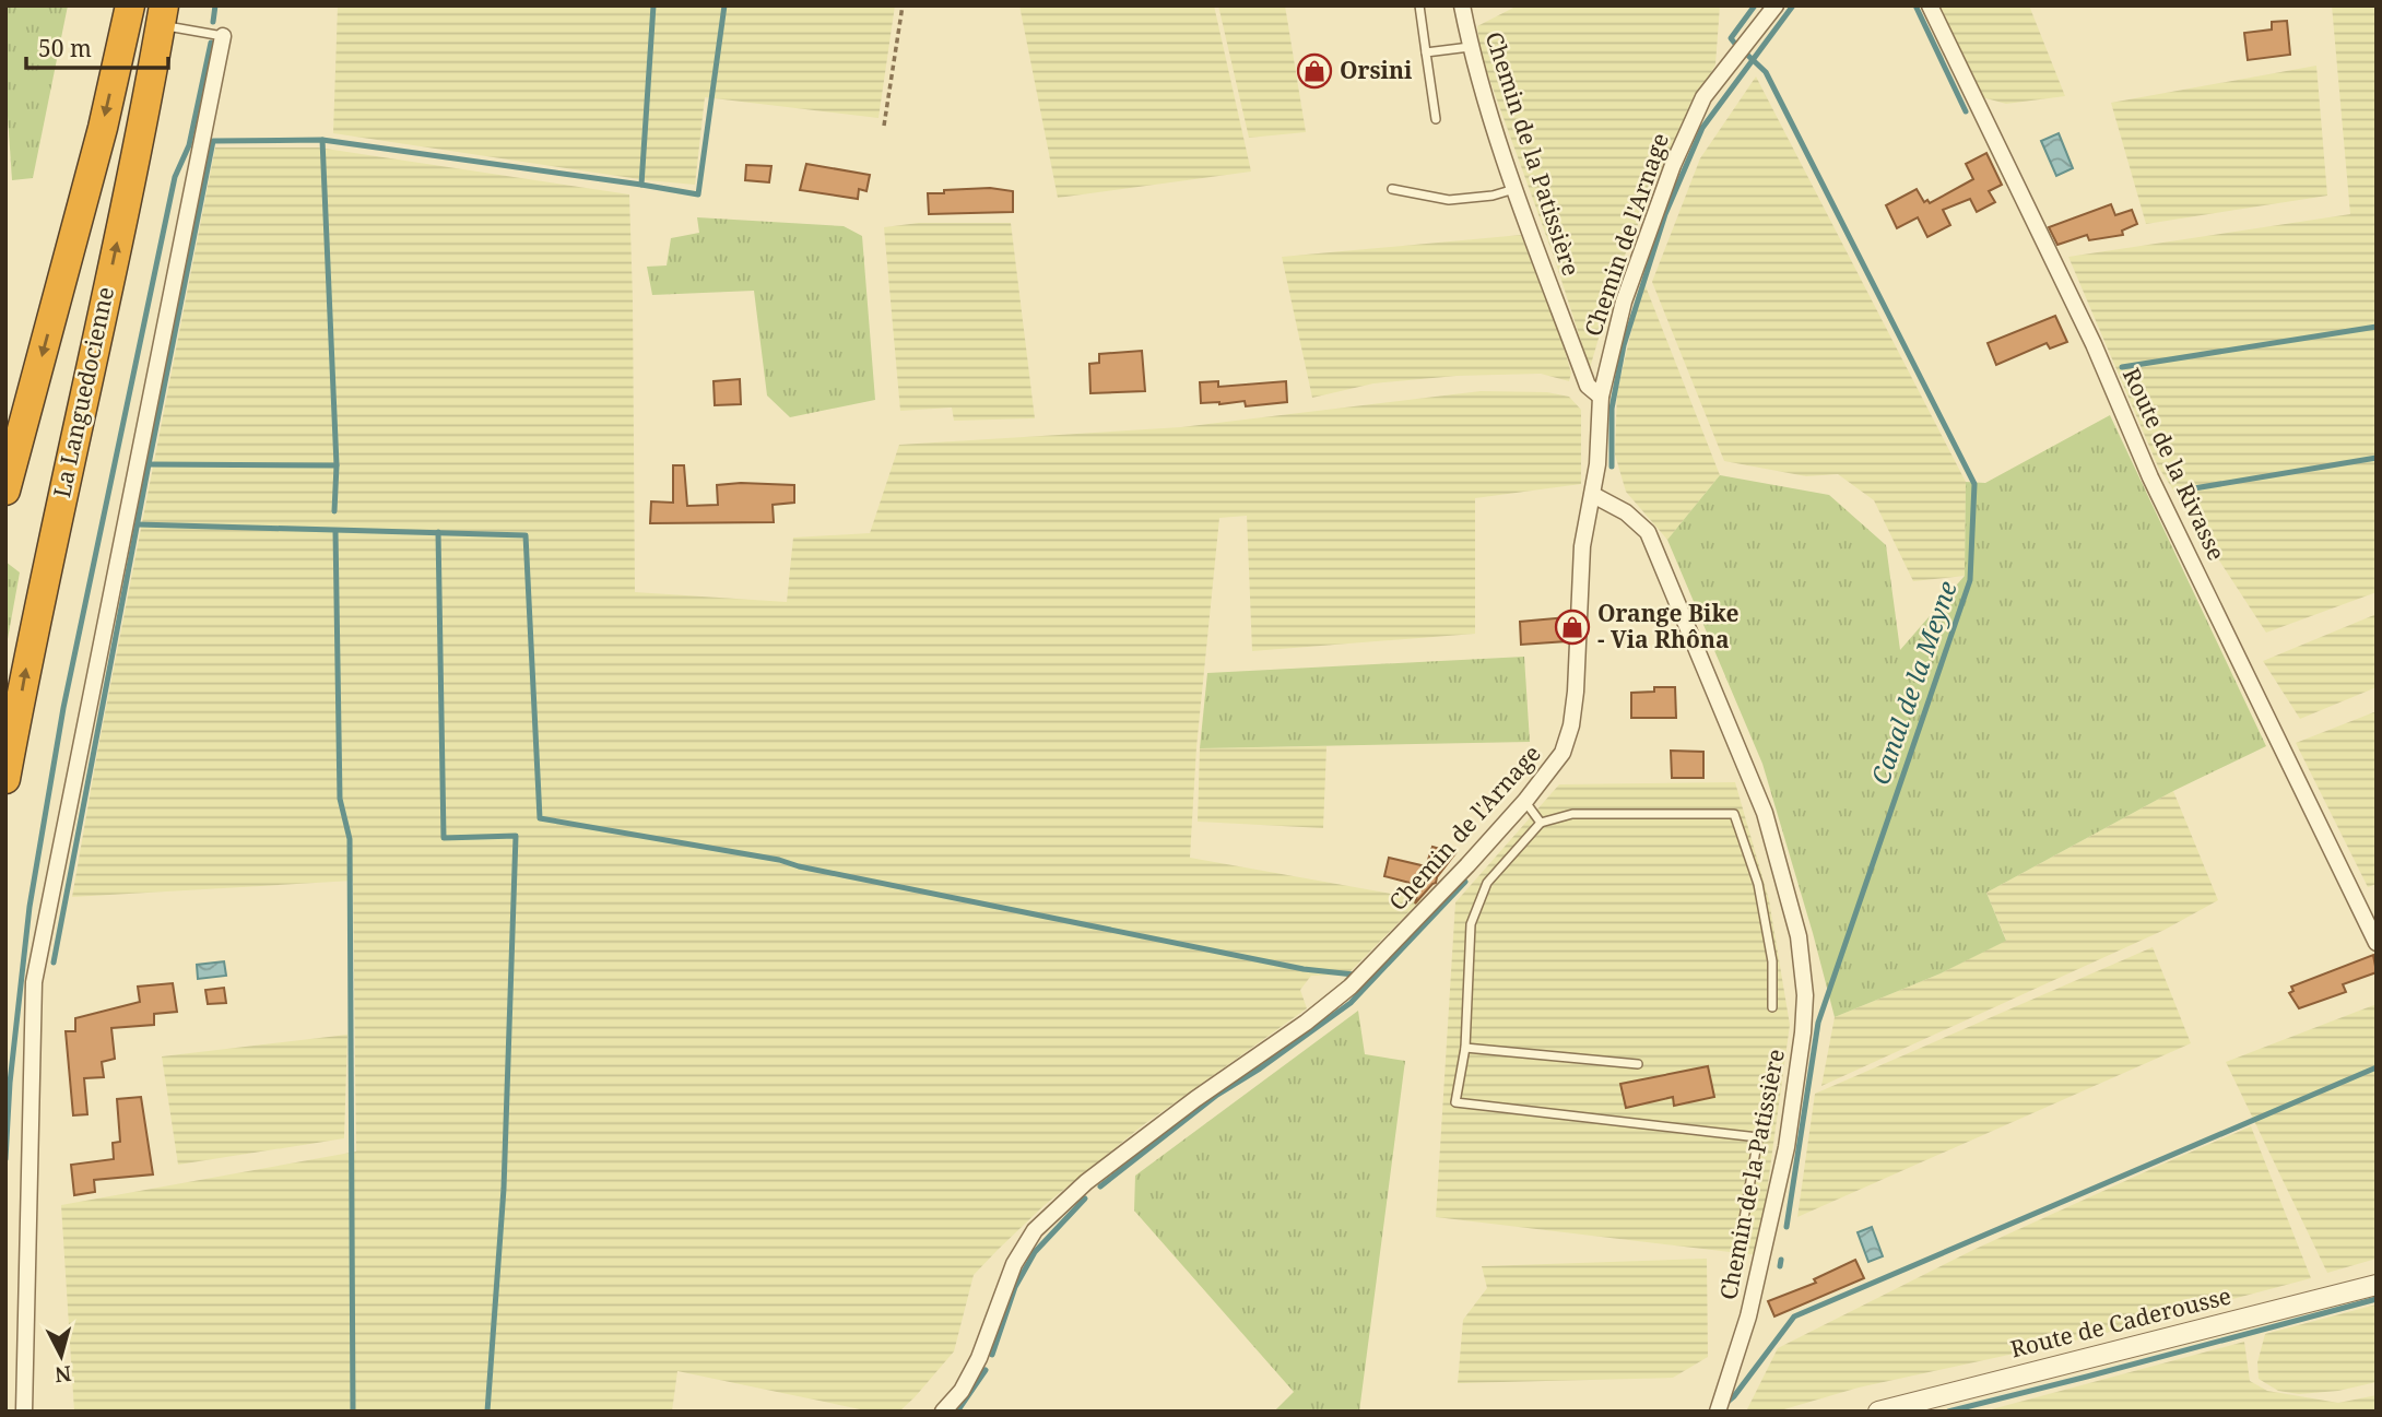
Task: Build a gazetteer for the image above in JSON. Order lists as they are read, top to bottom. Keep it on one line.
{"streets":{"highway":["La Languedocienne"],"street":["Chemin de la Patissière","Chemin de l'Arnage","Route de la Rivasse","Route de Caderousse"]},"crossings":[["Chemin de la Patissière","Chemin de l'Arnage"]],"water":["Canal de la Meyne"],"places":{"shop":["Orsini","Orange Bike - Via Rhôna"]},"scale_bar":"50 m","north":"bottom"}
